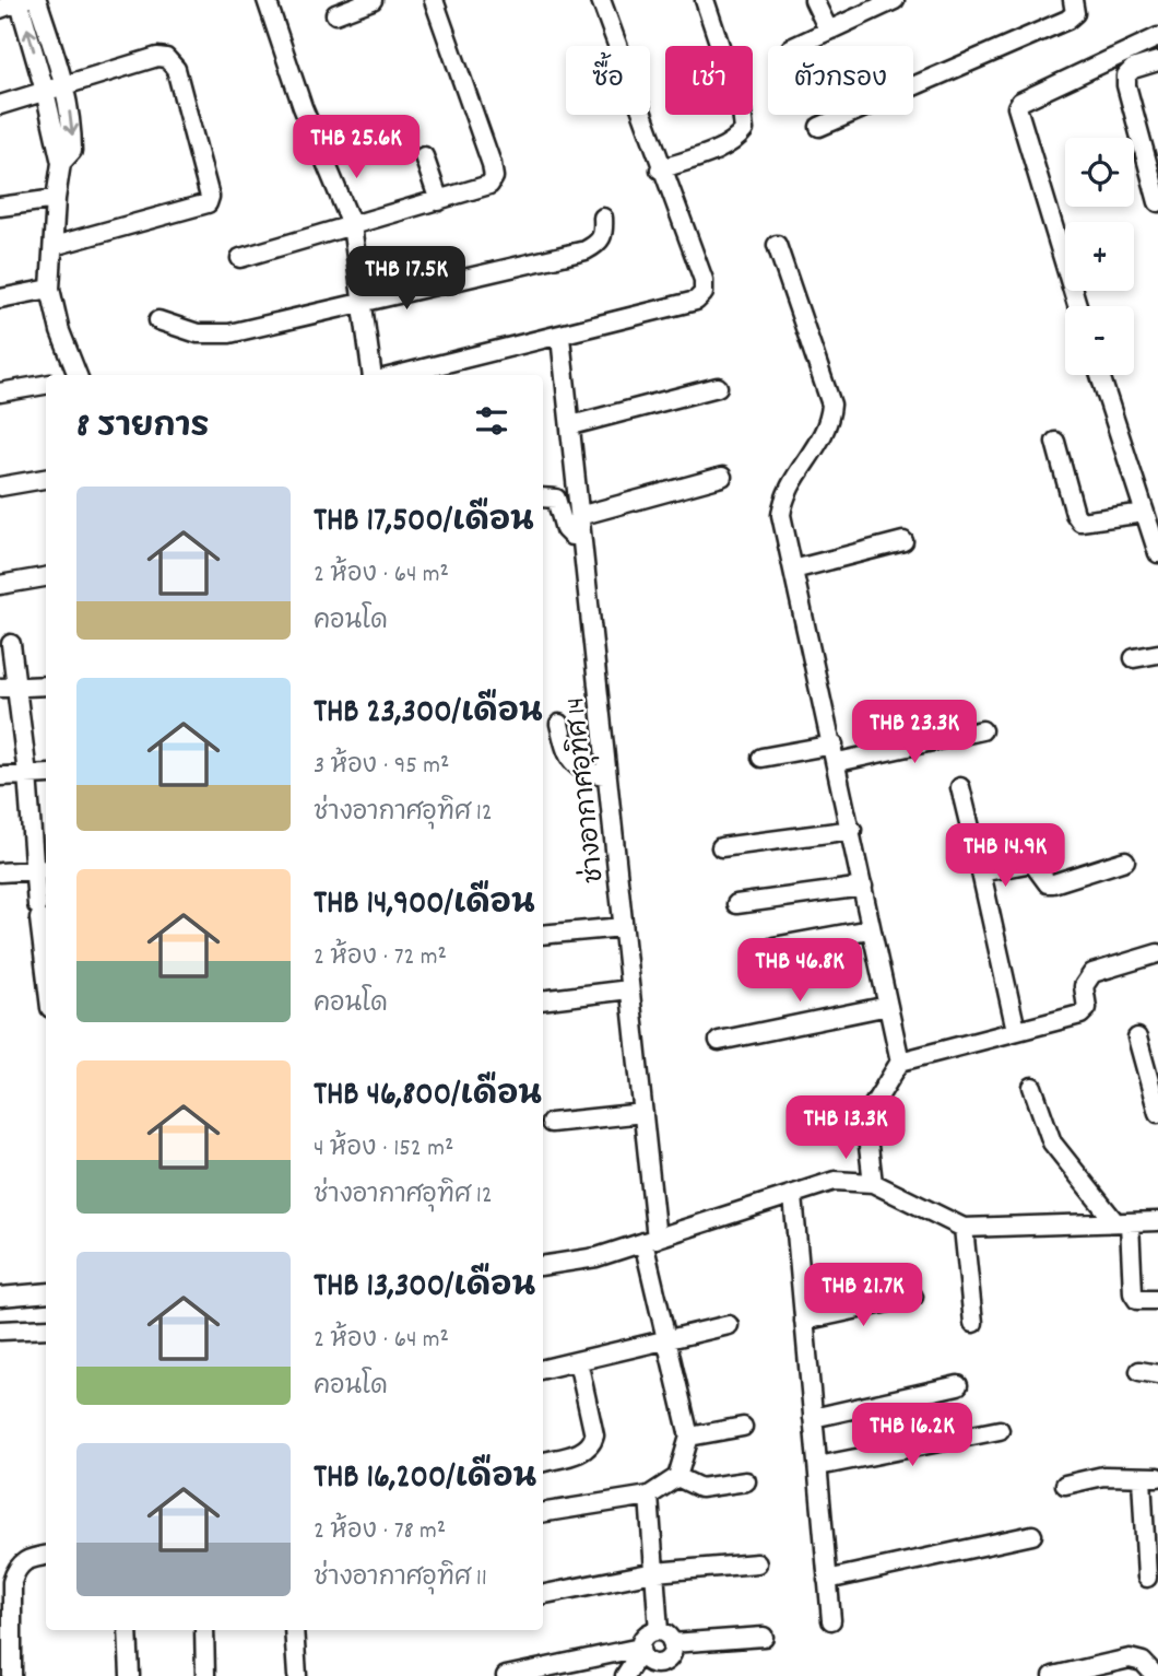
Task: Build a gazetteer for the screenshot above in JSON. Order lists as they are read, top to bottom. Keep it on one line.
{"streets":{"street":["ช่างอากาศอุทิศ 14"]},"page":{"chip":["ซื้อ","เช่า","ตัวกรอง"],"price":["THB 25.6K","THB 17.5K","THB 23.3K","THB 14.9K","THB 46.8K","THB 13.3K","THB 21.7K","THB 16.2K"],"map_buttons":["+","−"],"heading":"8 รายการ","list":[{"name":"THB 17,500/เดือน","note":"2 ห้อง · 64 m² · คอนโด"},{"name":"THB 23,300/เดือน","note":"3 ห้อง · 95 m² · ช่างอากาศอุทิศ 12"},{"name":"THB 14,900/เดือน","note":"2 ห้อง · 72 m² · คอนโด"},{"name":"THB 46,800/เดือน","note":"4 ห้อง · 152 m² · ช่างอากาศอุทิศ 12"},{"name":"THB 13,300/เดือน","note":"2 ห้อง · 64 m² · คอนโด"},{"name":"THB 16,200/เดือน","note":"2 ห้อง · 78 m² · ช่างอากาศอุทิศ 11"}]}}
